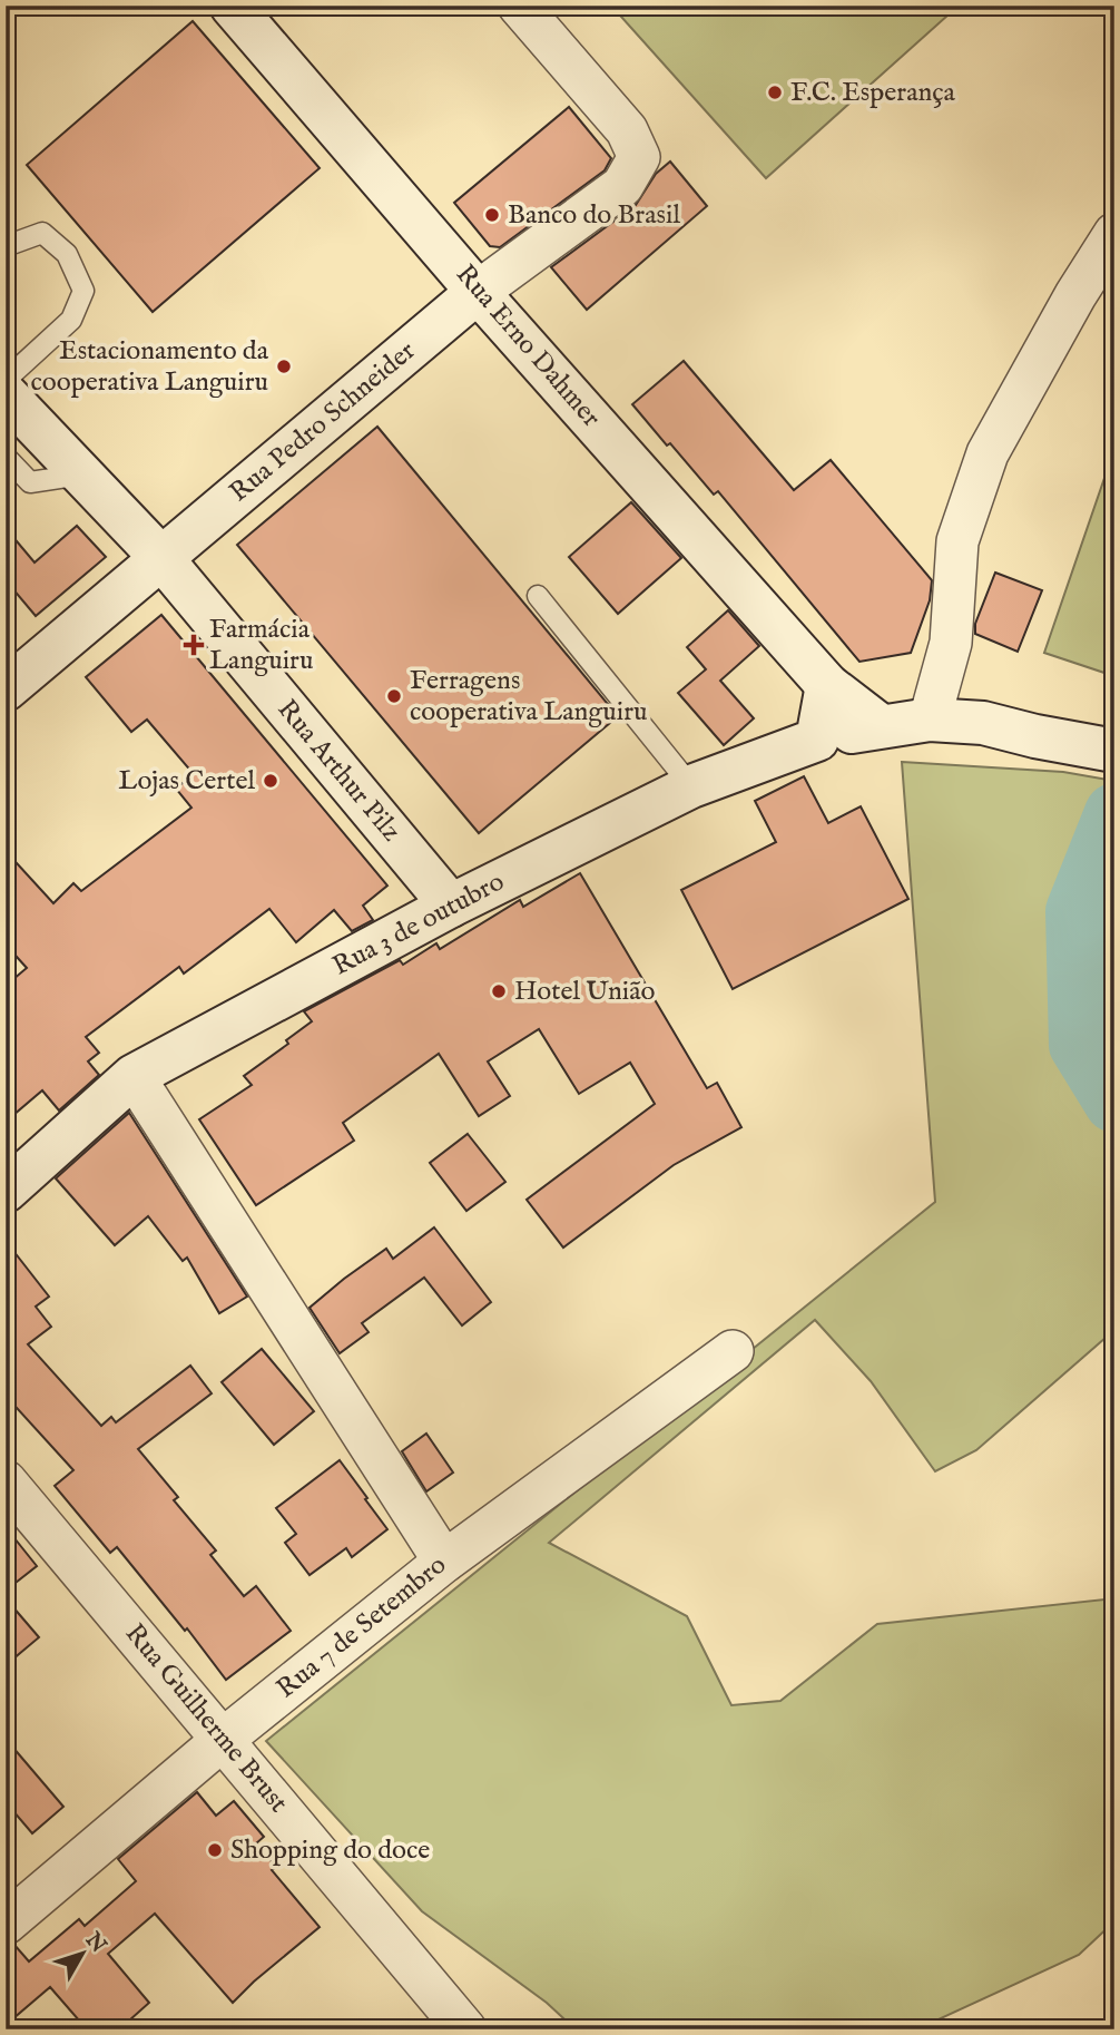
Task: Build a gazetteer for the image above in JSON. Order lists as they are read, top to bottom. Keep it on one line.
{"streets":{"main road":["Rua Erno Dahmer","Rua Pedro Schneider","Rua Arthur Pilz","Rua 3 de outubro"],"street":["Rua 7 de Setembro","Rua Guilherme Brust"]},"crossings":[["Rua Erno Dahmer","Rua Pedro Schneider"],["Rua Erno Dahmer","Rua 3 de outubro"],["Rua Pedro Schneider","Rua Arthur Pilz"],["Rua Arthur Pilz","Rua 3 de outubro"],["Rua 7 de Setembro","Rua Guilherme Brust"]],"places":{"other":["F.C. Esperança","Banco do Brasil","Estacionamento da cooperativa Languiru","Ferragens cooperativa Languiru","Lojas Certel","Hotel União","Shopping do doce"],"health":["Farmácia Languiru"]},"north":"top right"}
